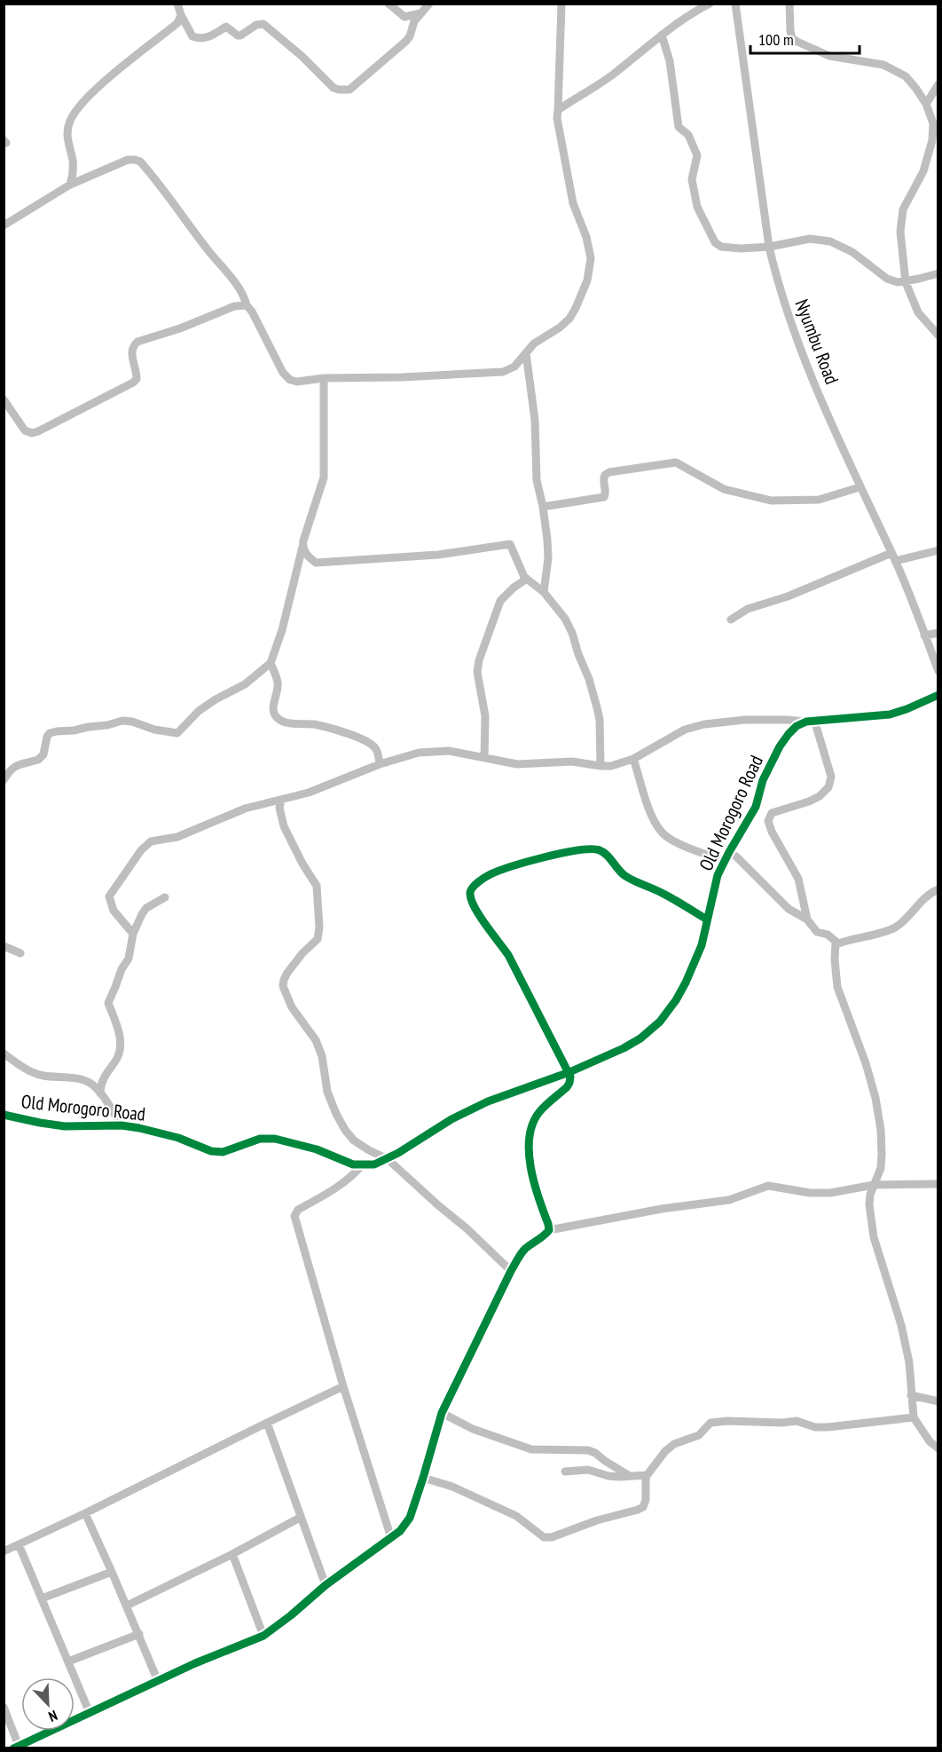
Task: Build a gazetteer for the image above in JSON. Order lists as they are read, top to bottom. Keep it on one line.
{"streets":{"street":["Nyumbu Road","Old Morogoro Road"]},"scale_bar":"100 m","north":"bottom right"}
